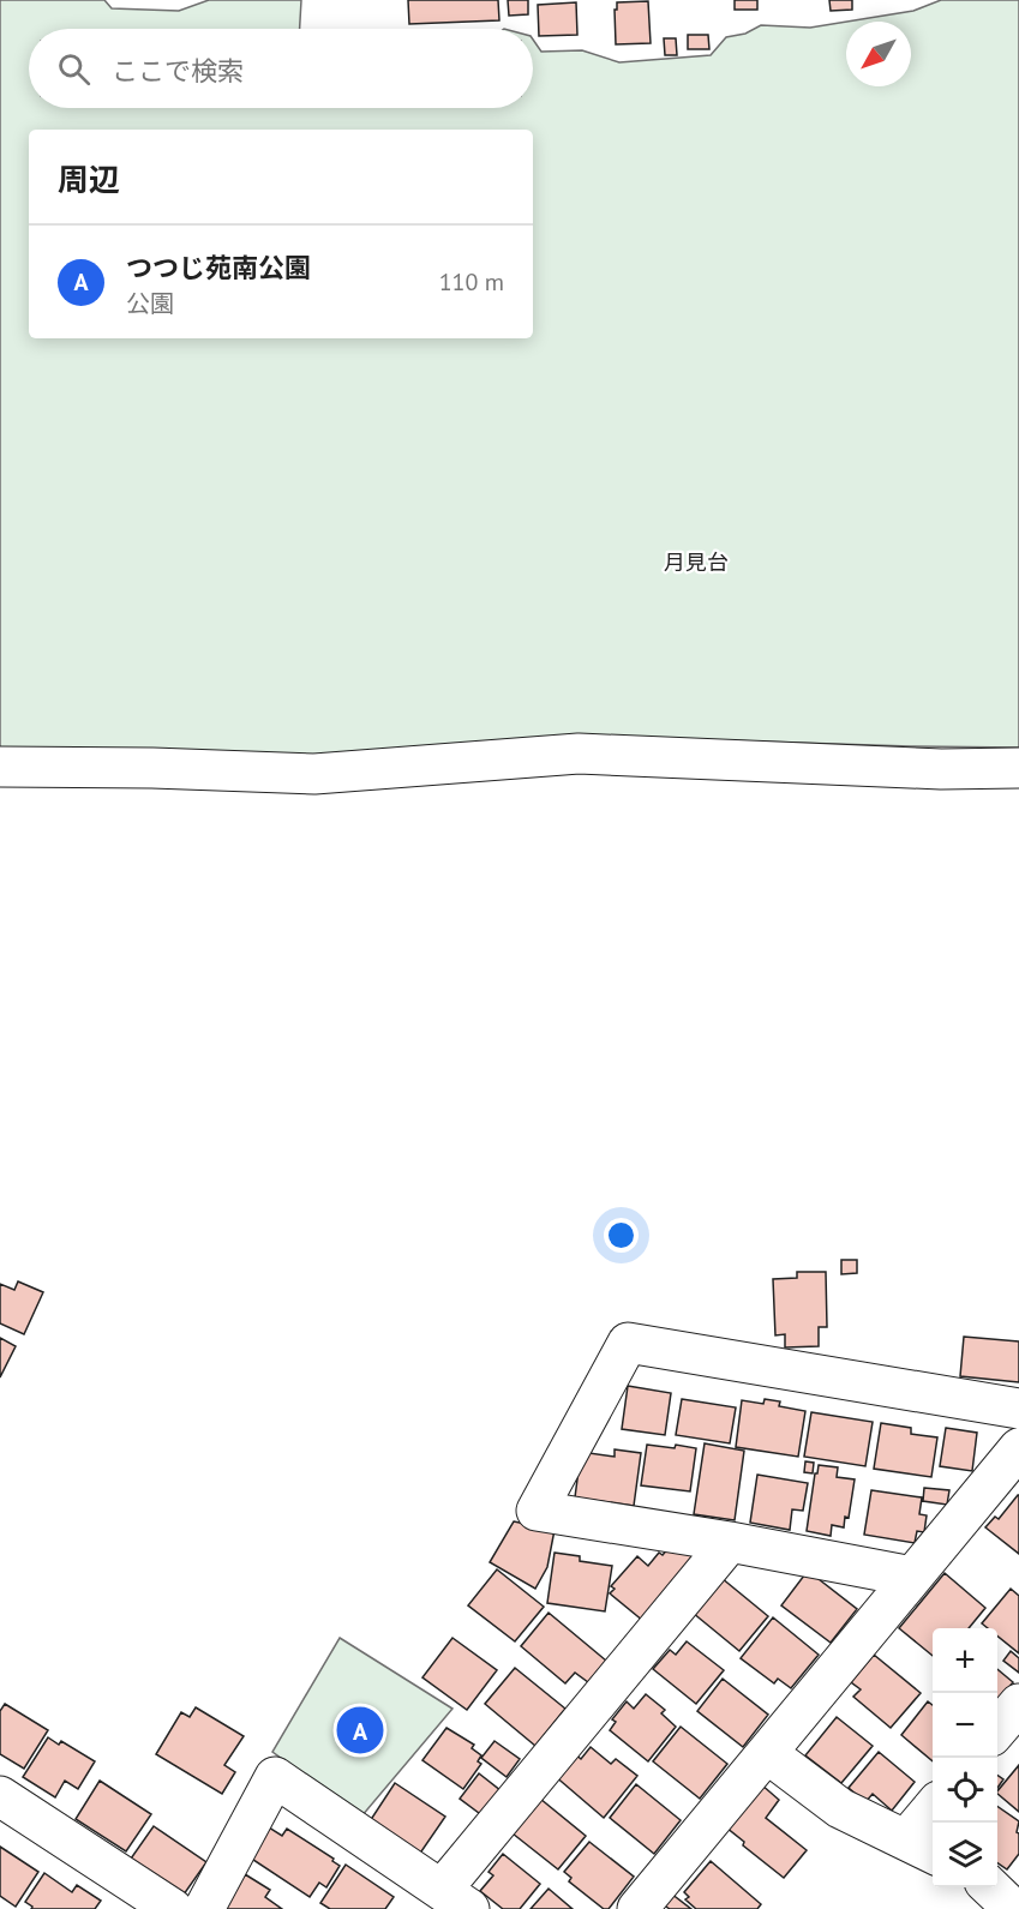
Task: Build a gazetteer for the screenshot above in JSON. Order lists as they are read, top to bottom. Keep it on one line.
{"districts":["月見台"],"north":"bottom left","page":{"search":"ここで検索","heading":"周辺","list":[{"mark":"A","name":"つつじ苑南公園","note":"公園","value":"110 m"}],"map_buttons":["+","−"],"pins":"A"}}
